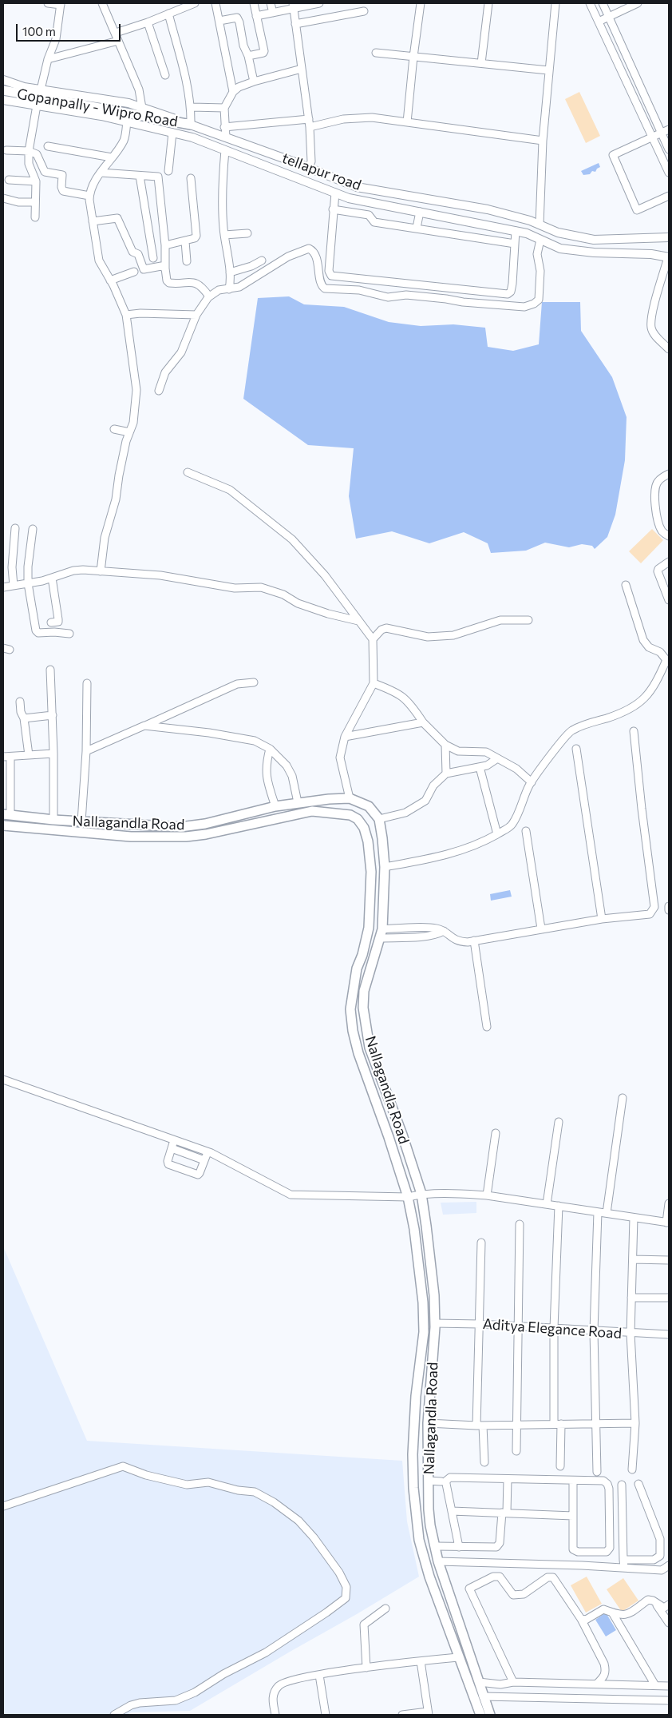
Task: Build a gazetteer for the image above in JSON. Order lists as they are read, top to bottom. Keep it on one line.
{"streets":{"main road":["Gopanpally - Wipro Road","Nallagandla Road"],"street":["tellapur road","Aditya Elegance Road"]},"crossings":[["Gopanpally - Wipro Road","tellapur road"],["Nallagandla Road","Aditya Elegance Road"]],"scale_bar":"100 m"}
